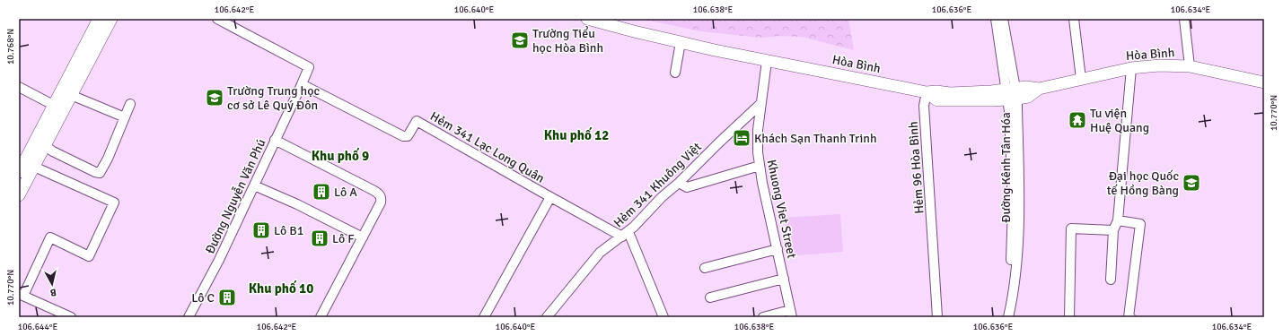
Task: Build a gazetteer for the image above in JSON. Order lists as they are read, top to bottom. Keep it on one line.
{"streets":{"main road":["Hòa Bình"],"street":["Hẻm 341 Lạc Long Quân","Hẻm 96 Hòa Bình","Đường Kênh Tân Hóa","Hẻm 341 Khuông Việt","Đường Nguyễn Văn Phú","Khuong Viet Street"]},"crossings":[["Hòa Bình","Hẻm 96 Hòa Bình"],["Hòa Bình","Đường Kênh Tân Hóa"],["Hòa Bình","Khuong Viet Street"],["Hẻm 341 Lạc Long Quân","Hẻm 341 Khuông Việt"],["Hẻm 341 Lạc Long Quân","Đường Nguyễn Văn Phú"],["Hẻm 341 Khuông Việt","Khuong Viet Street"]],"districts":["Khu phố 12","Khu phố 9","Khu phố 10"],"places":{"school or university":["Trường Tiểu học Hòa Bình","Trường Trung học cơ sở Lê Quý Đôn","Đại học Quốc tế Hồng Bàng"],"temple":["Tu viện Huệ Quang"],"hotel":["Khách Sạn Thanh Trinh"],"building":["Lô A","Lô B1","Lô F","Lô C"]},"north":"bottom","coordinates":["106.642°E","106.640°E","106.638°E","106.636°E","106.634°E","10.768°N","10.770°N","106.644°E"]}
